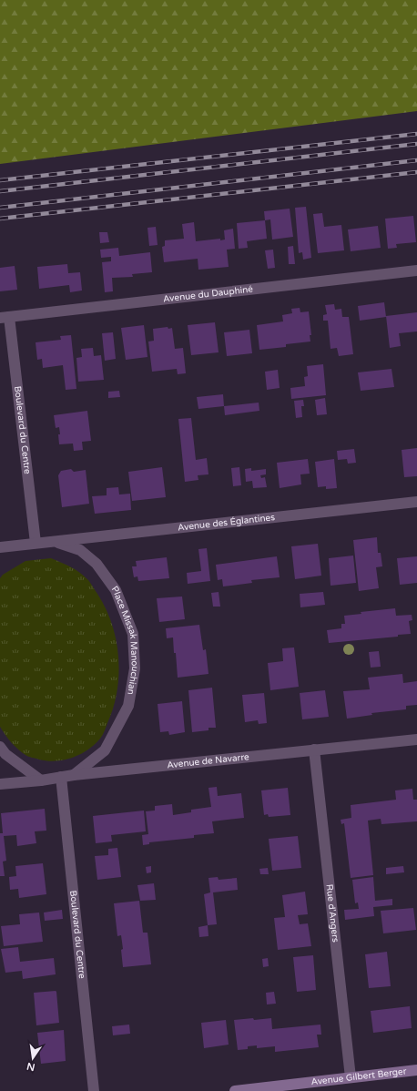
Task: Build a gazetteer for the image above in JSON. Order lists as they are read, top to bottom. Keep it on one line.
{"streets":{"street":["Avenue du Dauphiné","Boulevard du Centre","Avenue des Églantines","Place Missak Manouchian","Avenue de Navarre","Rue d'Angers","Avenue Gilbert Berger"]},"crossings":[["Avenue du Dauphiné","Boulevard du Centre"],["Boulevard du Centre","Avenue des Églantines"],["Boulevard du Centre","Avenue de Navarre"],["Avenue des Églantines","Place Missak Manouchian"],["Place Missak Manouchian","Avenue de Navarre"],["Avenue de Navarre","Rue d'Angers"],["Rue d'Angers","Avenue Gilbert Berger"]],"north":"bottom"}
